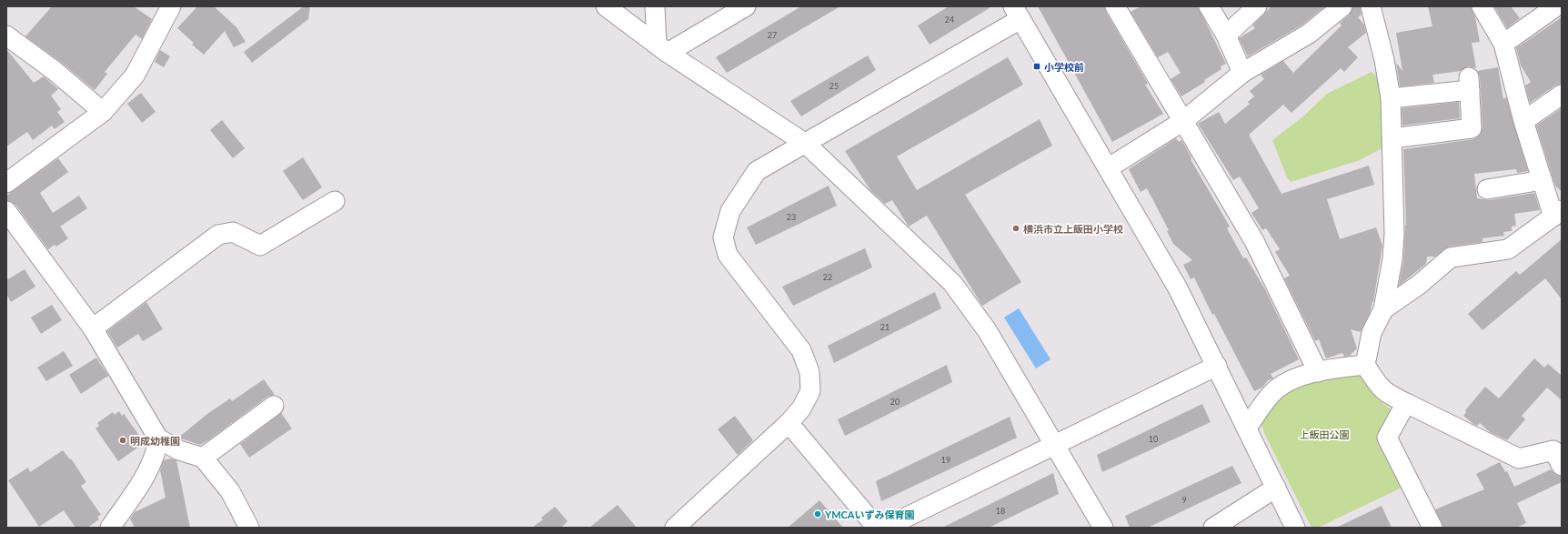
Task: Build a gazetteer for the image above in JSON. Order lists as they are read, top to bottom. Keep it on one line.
{"parks":["上飯田公園"],"places":{"transit":["小学校前"],"other":["横浜市立上飯田小学校","明成幼稚園","YMCAいずみ保育園"]},"house_numbers":["24","27","25","23","22","21","20","10","19","9","18"]}
